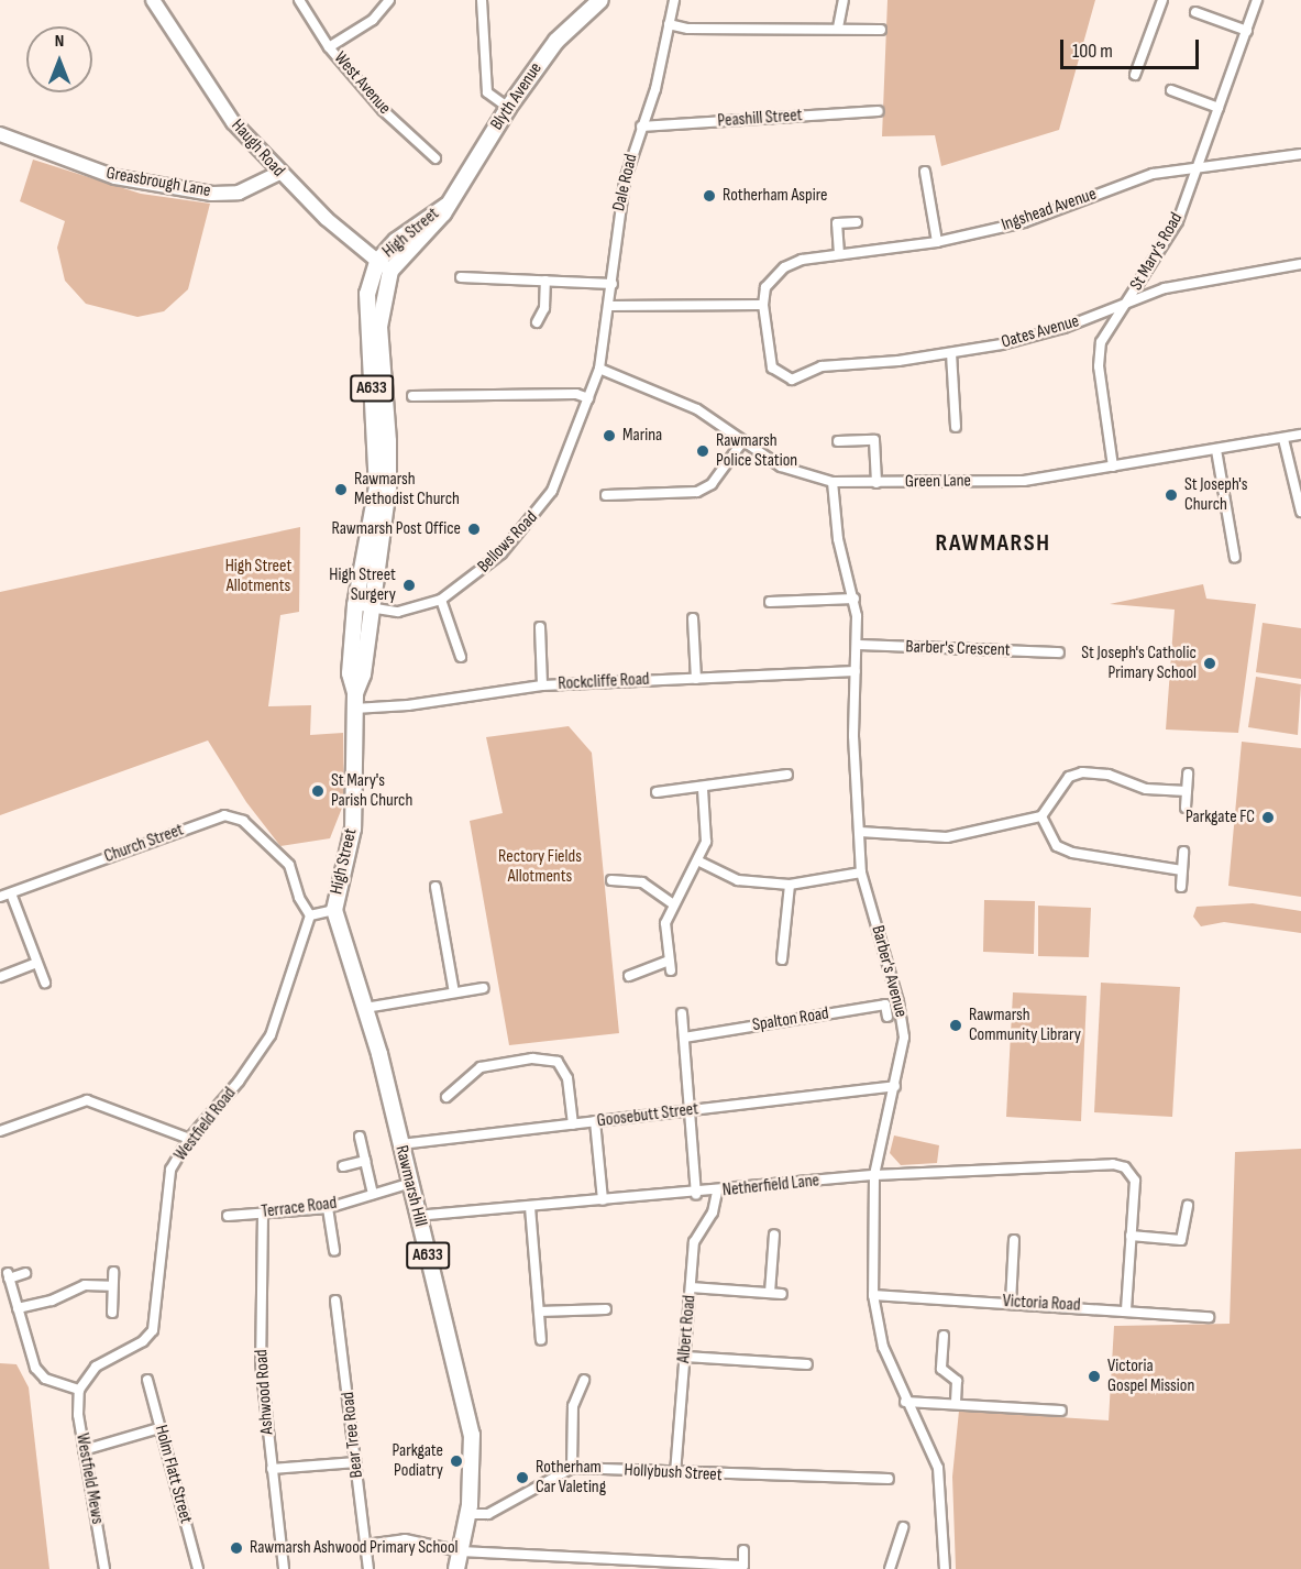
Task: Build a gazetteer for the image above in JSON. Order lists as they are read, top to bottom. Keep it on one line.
{"streets":{"main road":["Blyth Avenue","High Street","A633","Rawmarsh Hill"],"street":["West Avenue","Peashill Street","Haugh Road","Greasbrough Lane","Dale Road","Ingshead Avenue","St Mary's Road","Oates Avenue","Green Lane","Bellows Road","Barber's Crescent","Rockcliffe Road","Church Street","Barber's Avenue","Spalton Road","Goosebutt Street","Westfield Road","Netherfield Lane","Terrace Road","Victoria Road","Albert Road","Ashwood Road","Bear Tree Road","Hollybush Street","Holm Flatt Street","Westfield Mews"]},"crossings":[["Blyth Avenue","High Street"],["Peashill Street","Dale Road"],["Haugh Road","Greasbrough Lane"],["Haugh Road","High Street"],["Dale Road","Green Lane"],["Dale Road","Bellows Road"],["Ingshead Avenue","St Mary's Road"],["Ingshead Avenue","Oates Avenue"],["High Street","Bellows Road"],["High Street","Rockcliffe Road"],["High Street","Rawmarsh Hill"],["St Mary's Road","Oates Avenue"],["St Mary's Road","Green Lane"],["A633","Rawmarsh Hill"],["Green Lane","Bellows Road"],["Green Lane","Barber's Avenue"],["Barber's Crescent","Barber's Avenue"],["Rockcliffe Road","Barber's Avenue"],["Church Street","Westfield Road"],["Barber's Avenue","Goosebutt Street"],["Barber's Avenue","Netherfield Lane"],["Barber's Avenue","Victoria Road"],["Goosebutt Street","Rawmarsh Hill"],["Westfield Road","Westfield Mews"],["Rawmarsh Hill","Netherfield Lane"],["Rawmarsh Hill","Terrace Road"],["Netherfield Lane","Albert Road"],["Terrace Road","Ashwood Road"],["Albert Road","Hollybush Street"]],"districts":["RAWMARSH"],"parks":["High Street Allotments","Rectory Fields Allotments"],"places":["Rotherham Aspire","Marina","Rawmarsh Police Station","Rawmarsh Methodist Church","St Joseph's Church","Rawmarsh Post Office","High Street Surgery","St Joseph's Catholic Primary School","St Mary's Parish Church","Parkgate FC","Rawmarsh Community Library","Victoria Gospel Mission","Parkgate Podiatry","Rotherham Car Valeting","Rawmarsh Ashwood Primary School"],"scale_bar":"100 m","north":"top"}
